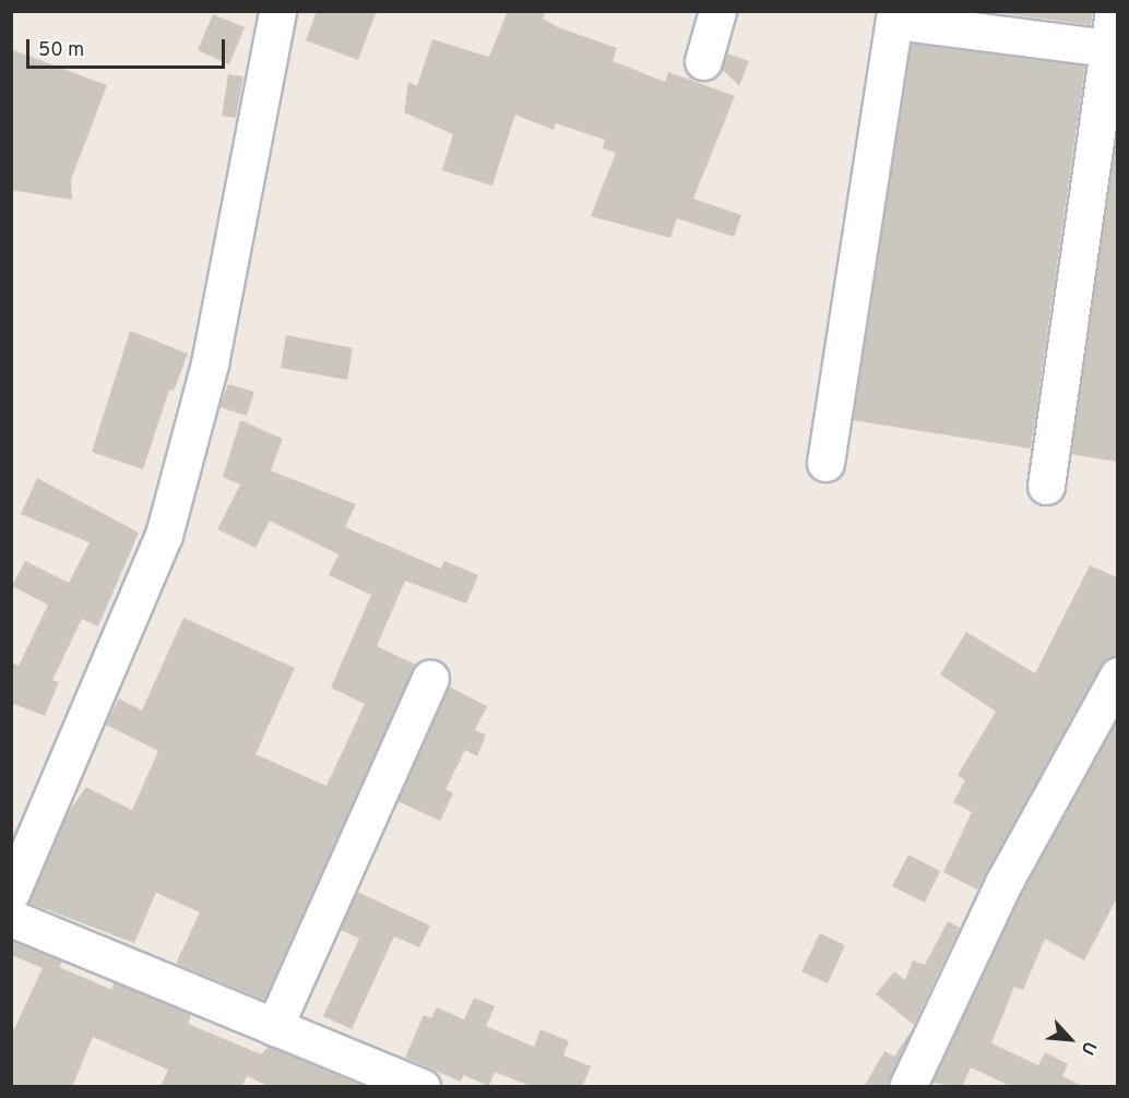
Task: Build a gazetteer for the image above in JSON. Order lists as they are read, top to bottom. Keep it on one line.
{"scale_bar":"50 m","north":"bottom right"}
